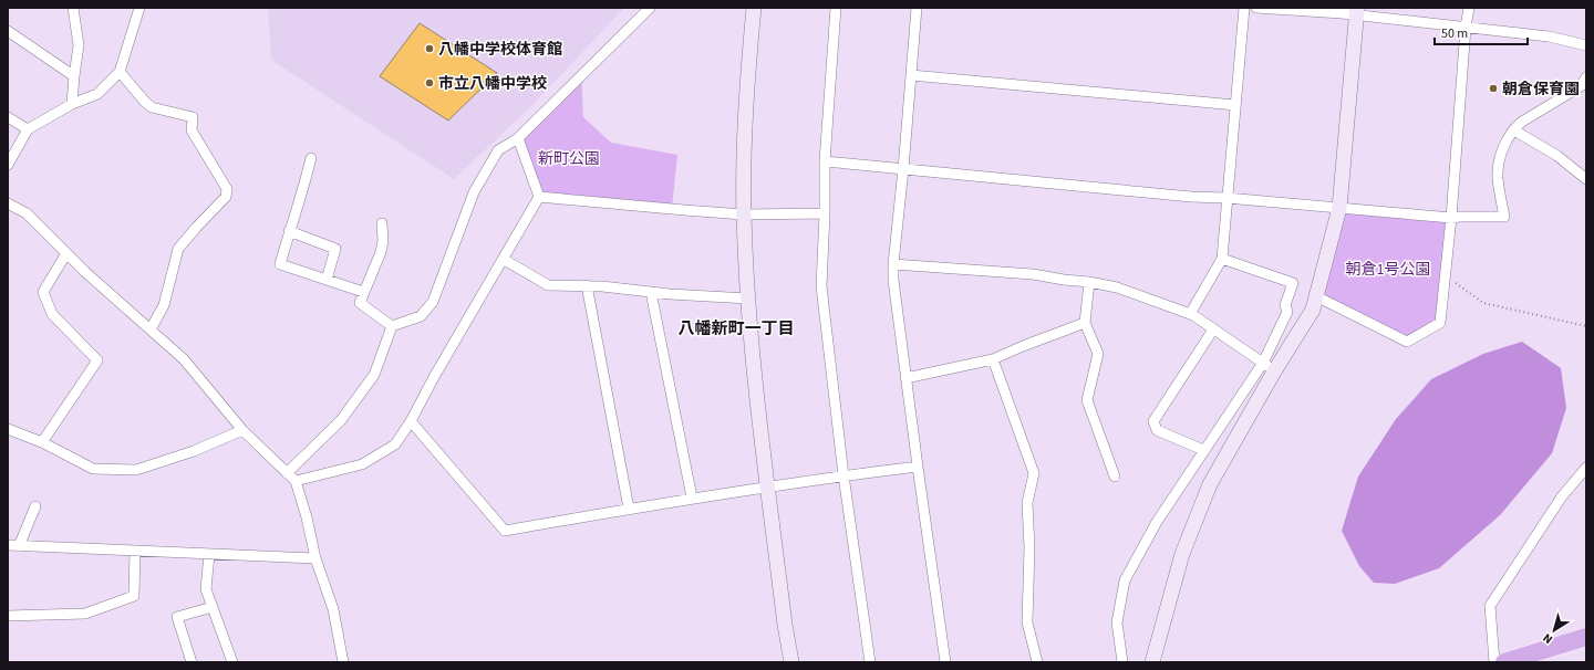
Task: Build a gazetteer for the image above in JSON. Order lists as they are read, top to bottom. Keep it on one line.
{"districts":["八幡新町一丁目"],"parks":["新町公園","朝倉1号公園"],"places":["八幡中学校体育館","市立八幡中学校","朝倉保育園"],"scale_bar":"50 m","north":"bottom left"}
